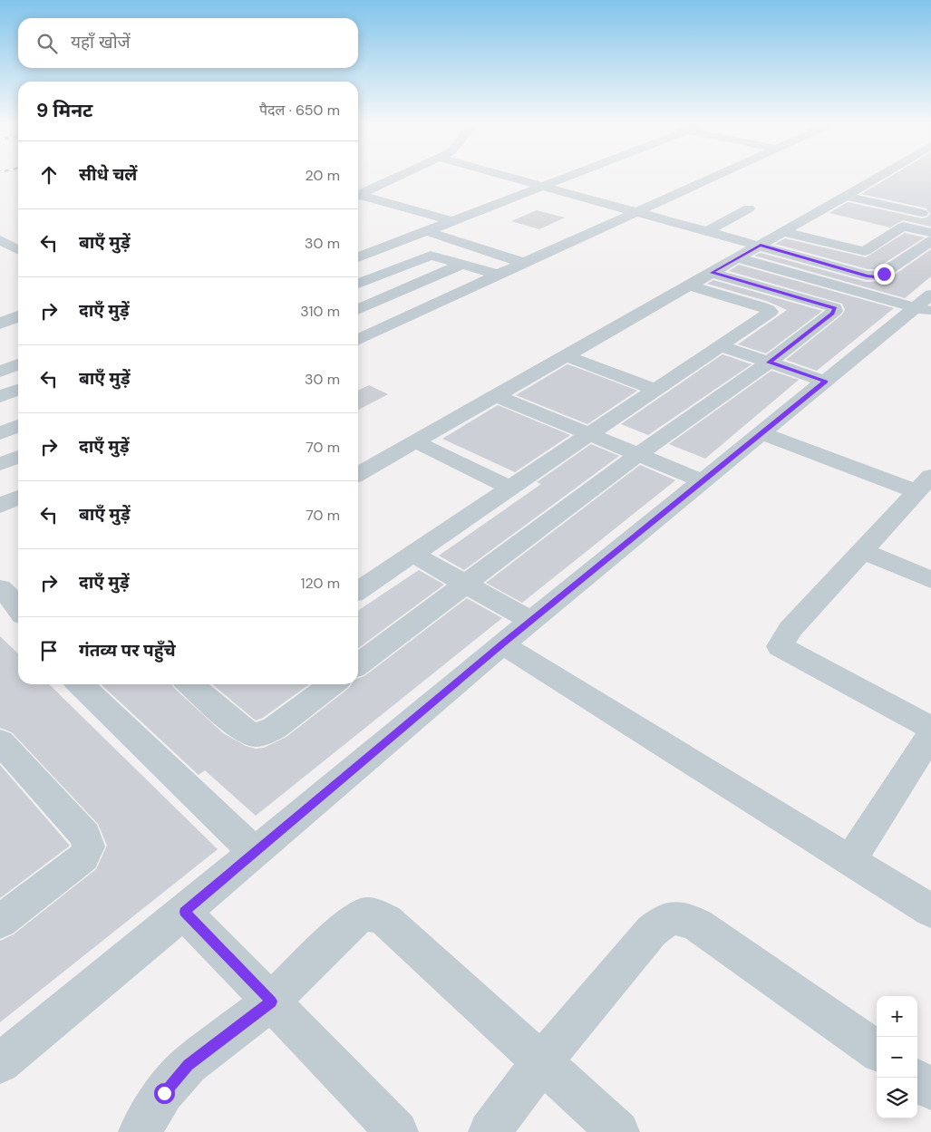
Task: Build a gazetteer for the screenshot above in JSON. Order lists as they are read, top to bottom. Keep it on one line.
{"page":{"search":"यहाँ खोजें","heading":["9 मिनट","पैदल · 650 m"],"list":[["सीधे चलें","20 m"],["बाएँ मुड़ें","30 m"],["दाएँ मुड़ें","310 m"],["बाएँ मुड़ें","30 m"],["दाएँ मुड़ें","70 m"],["बाएँ मुड़ें","70 m"],["दाएँ मुड़ें","120 m"],"गंतव्य पर पहुँचे"],"map_buttons":["+","−"]}}
